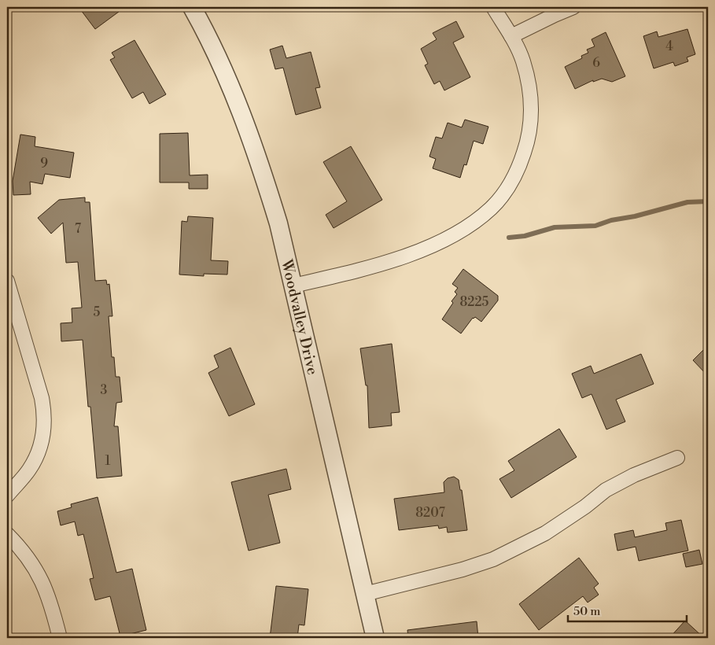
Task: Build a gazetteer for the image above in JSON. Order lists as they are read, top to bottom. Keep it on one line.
{"streets":{"street":["Woodvalley Drive"]},"house_numbers":["4","6","9","7","8225","5","3","1","8207"],"scale_bar":"50 m"}
